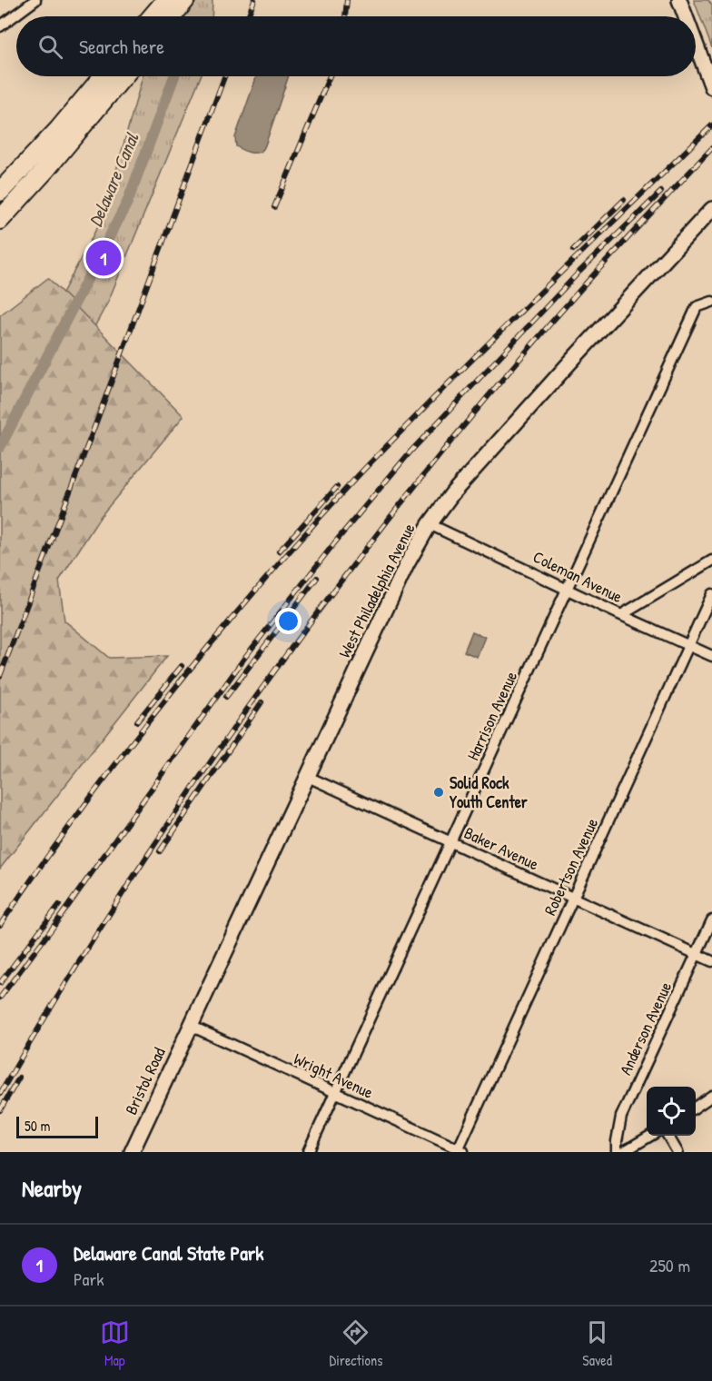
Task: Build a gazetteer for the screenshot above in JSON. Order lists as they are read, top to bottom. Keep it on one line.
{"streets":{"main road":["West Philadelphia Avenue","Bristol Road"],"street":["Coleman Avenue","Harrison Avenue","Baker Avenue","Robertson Avenue","Anderson Avenue","Wright Avenue"]},"crossings":[["Coleman Avenue","West Philadelphia Avenue"],["Coleman Avenue","Harrison Avenue"],["Coleman Avenue","Robertson Avenue"],["West Philadelphia Avenue","Baker Avenue"],["West Philadelphia Avenue","Wright Avenue"],["West Philadelphia Avenue","Bristol Road"],["Harrison Avenue","Baker Avenue"],["Harrison Avenue","Wright Avenue"],["Baker Avenue","Robertson Avenue"],["Baker Avenue","Anderson Avenue"],["Robertson Avenue","Wright Avenue"],["Wright Avenue","Bristol Road"]],"water":["Delaware Canal"],"places":["Solid Rock Youth Center"],"scale_bar":"50 m","page":{"search":"Search here","pins":"1","scale":"50 m","heading":"Nearby","list":[{"mark":"1","name":"Delaware Canal State Park","note":"Park","value":"250 m"}],"nav":["Map","Directions","Saved"]}}
